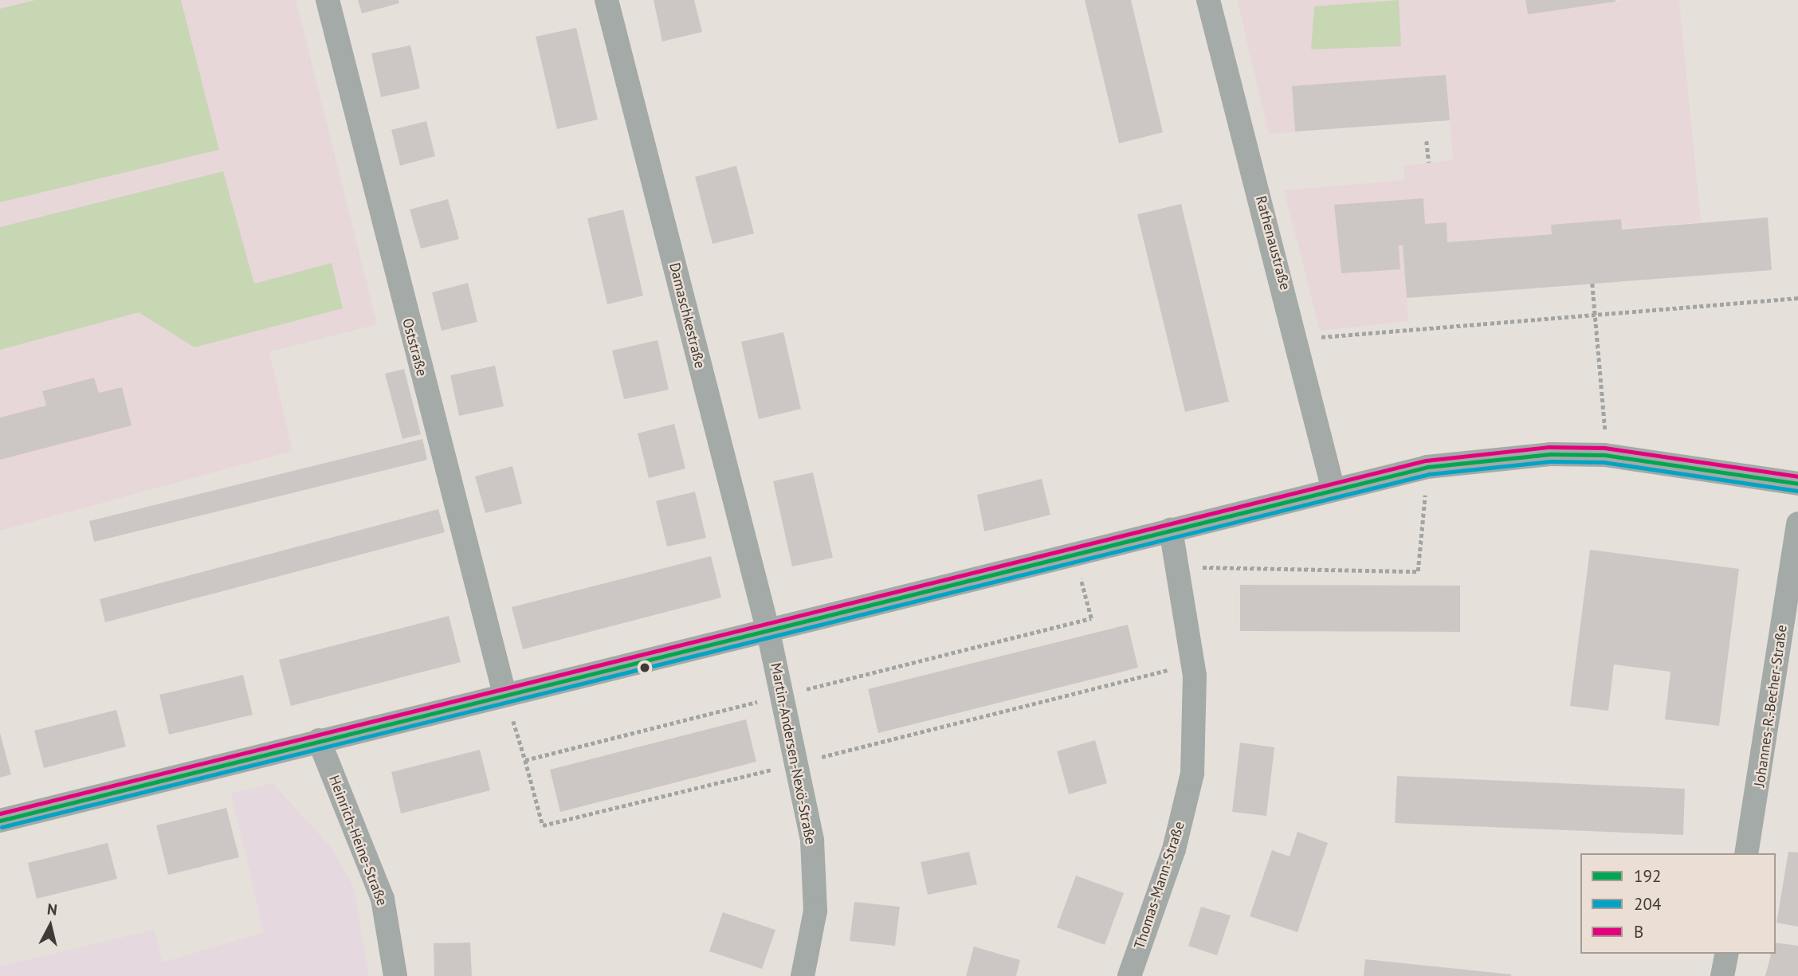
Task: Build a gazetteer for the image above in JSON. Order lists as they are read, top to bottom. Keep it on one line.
{"streets":{"street":["Rathenaustraße","Damaschkestraße","Oststraße","Johannes-R.-Becher-Straße","Martin-Andersen-Nexö-Straße","Heinrich-Heine-Straße","Thomas-Mann-Straße"]},"crossings":[["Damaschkestraße","Martin-Andersen-Nexö-Straße"]],"lines":["transit line B","transit line 192","transit line 204"],"legend":["192","204","B"],"north":"top"}
